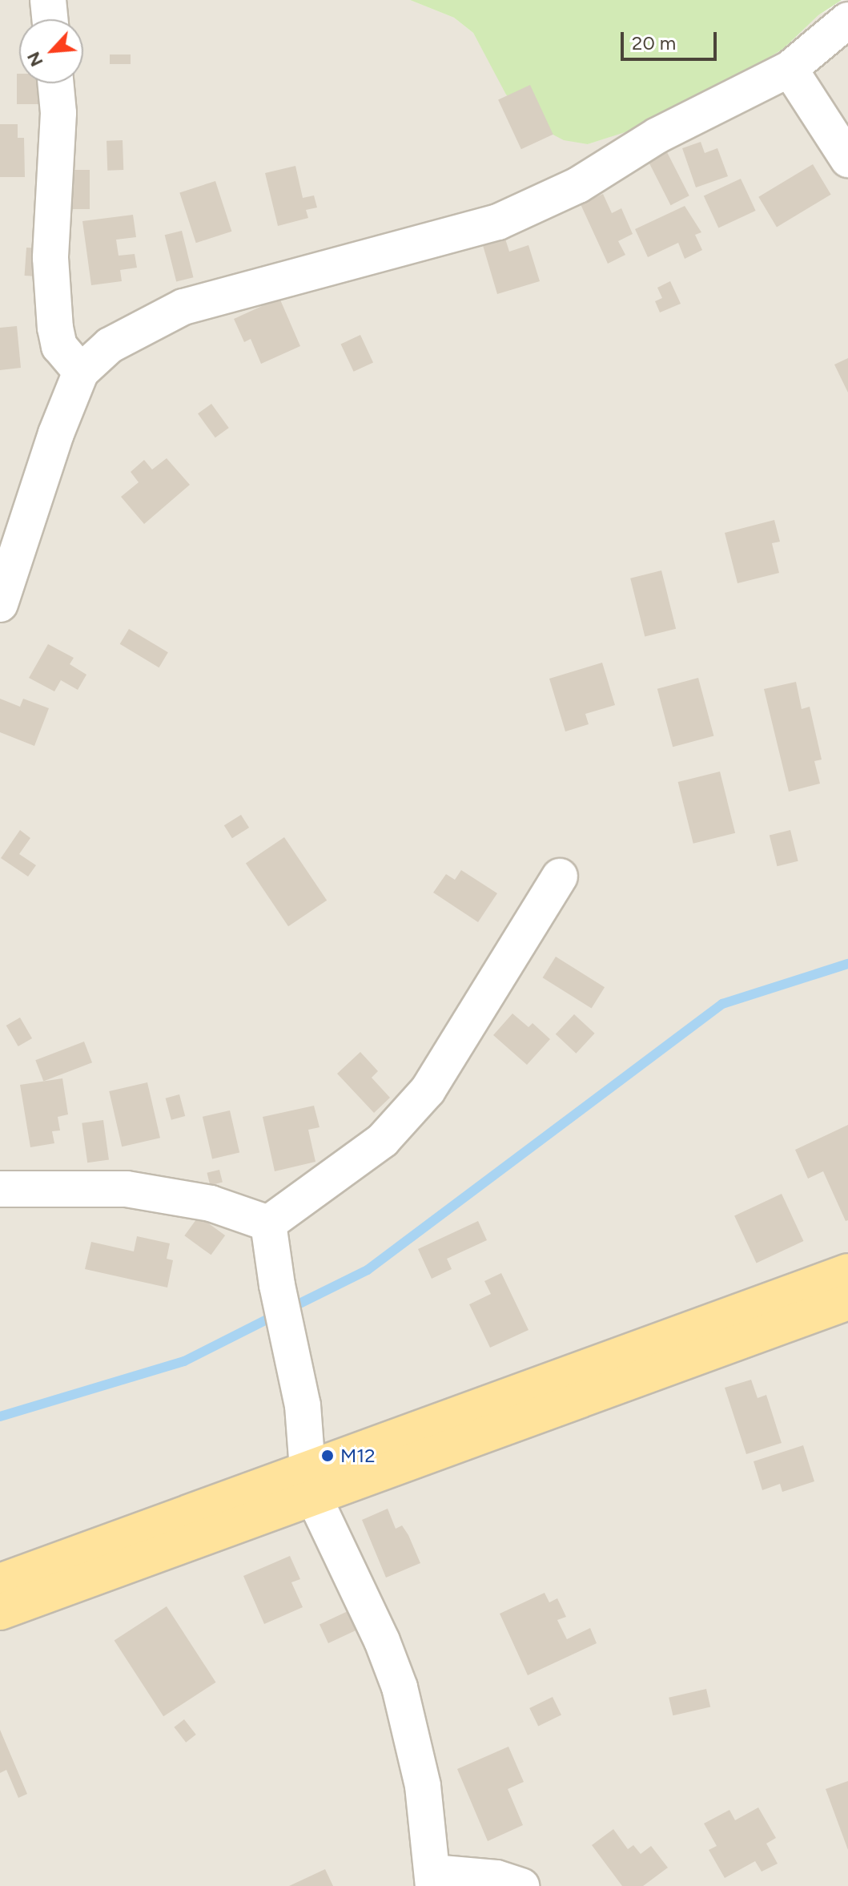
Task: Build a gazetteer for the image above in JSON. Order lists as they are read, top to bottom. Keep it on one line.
{"places":["M12"],"scale_bar":"20 m","north":"bottom left"}
